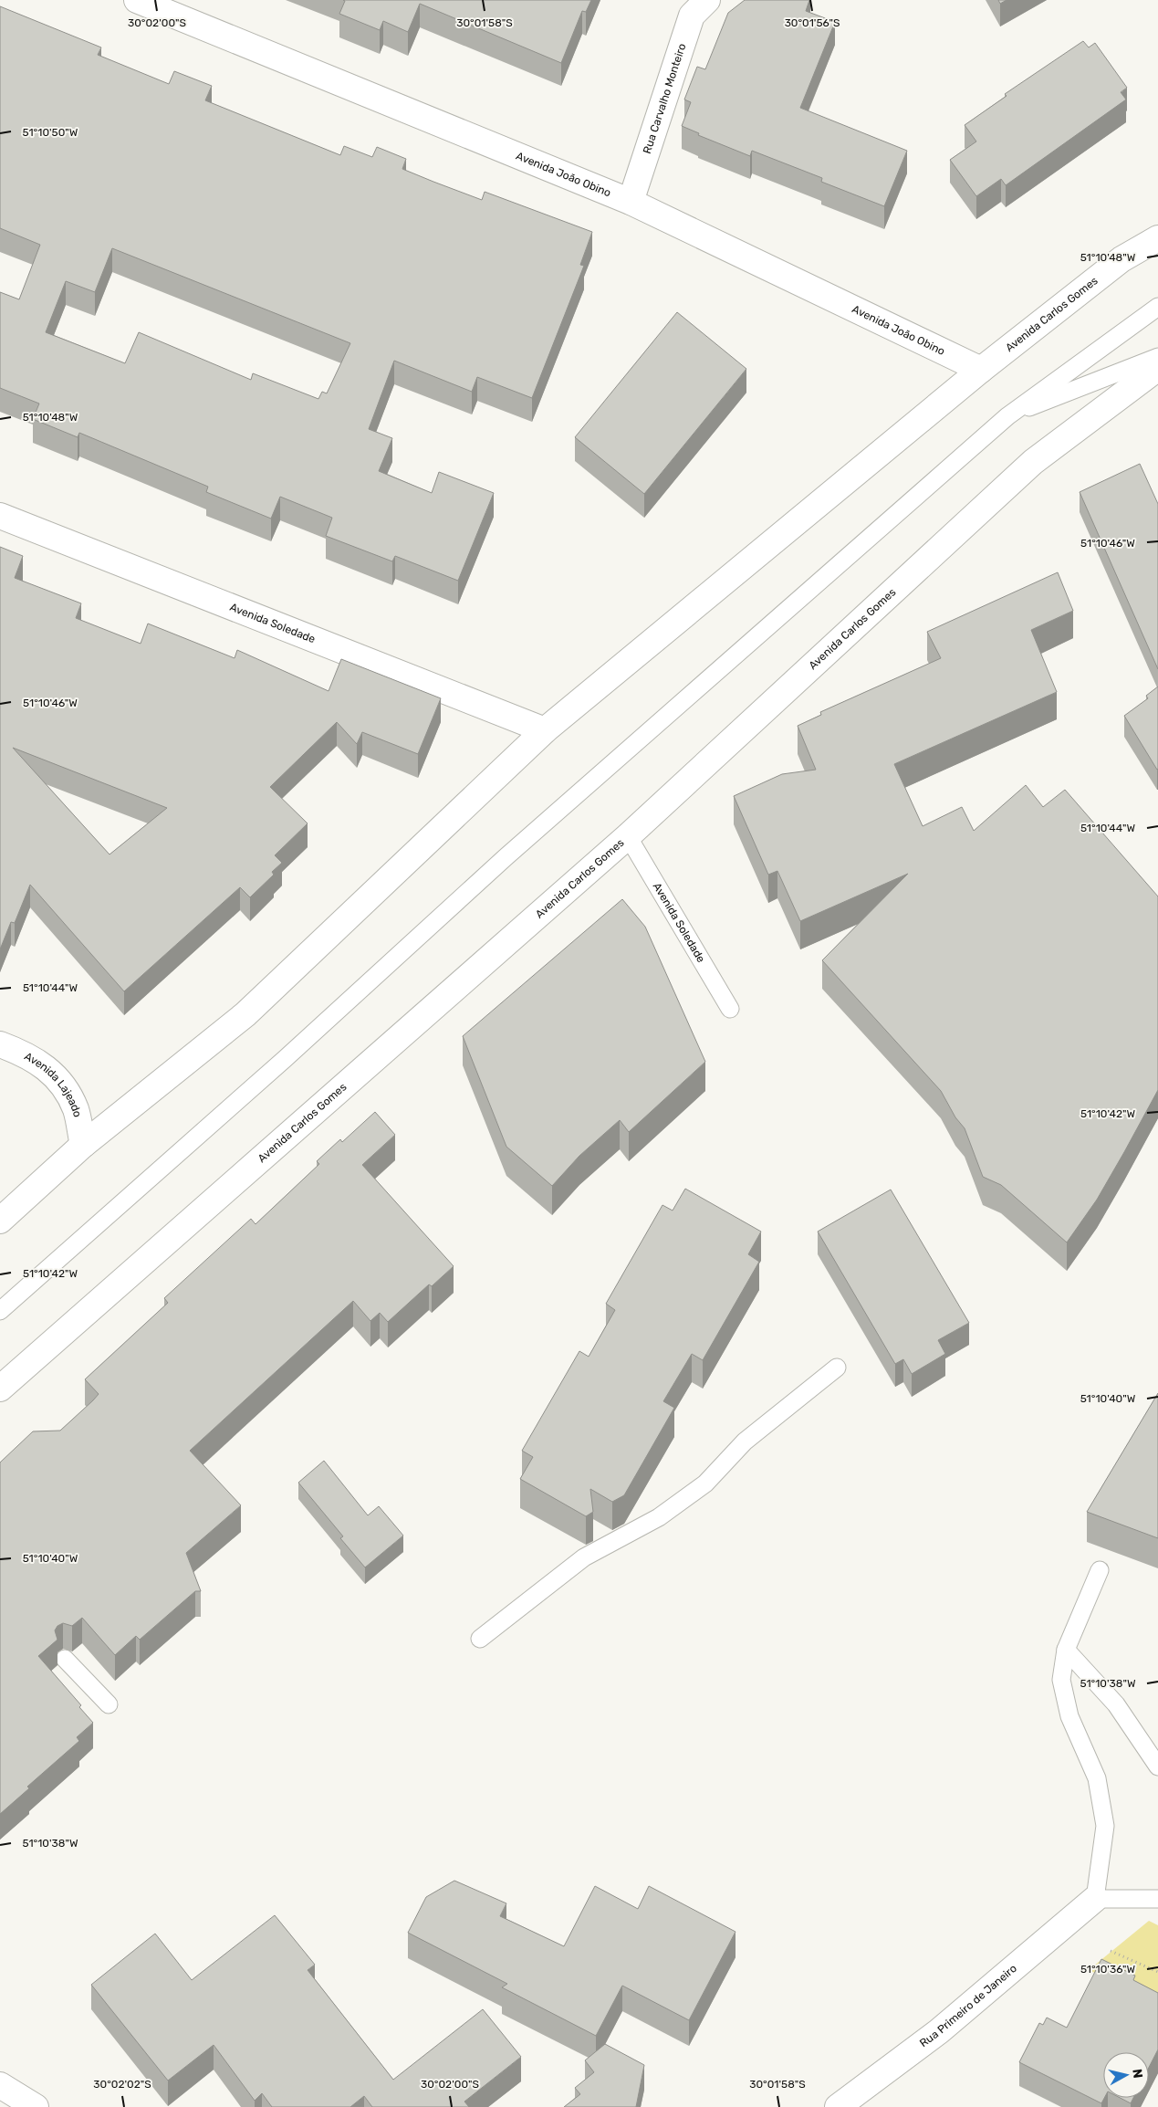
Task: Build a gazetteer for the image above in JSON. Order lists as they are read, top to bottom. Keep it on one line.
{"streets":{"main road":["Rua Carvalho Monteiro","Avenida João Obino","Avenida Carlos Gomes","Avenida Soledade","Avenida Lajeado","Rua Primeiro de Janeiro"]},"crossings":[["Rua Carvalho Monteiro","Avenida João Obino"],["Avenida João Obino","Avenida Carlos Gomes"],["Avenida Carlos Gomes","Avenida Soledade"],["Avenida Carlos Gomes","Avenida Lajeado"]],"north":"right","coordinates":["30°02'00\"S","30°01'58\"S","30°01'56\"S","51°10'50\"W","51°10'48\"W","51°10'46\"W","51°10'44\"W","51°10'42\"W","51°10'40\"W","51°10'38\"W","51°10'36\"W","30°02'02\"S"]}
